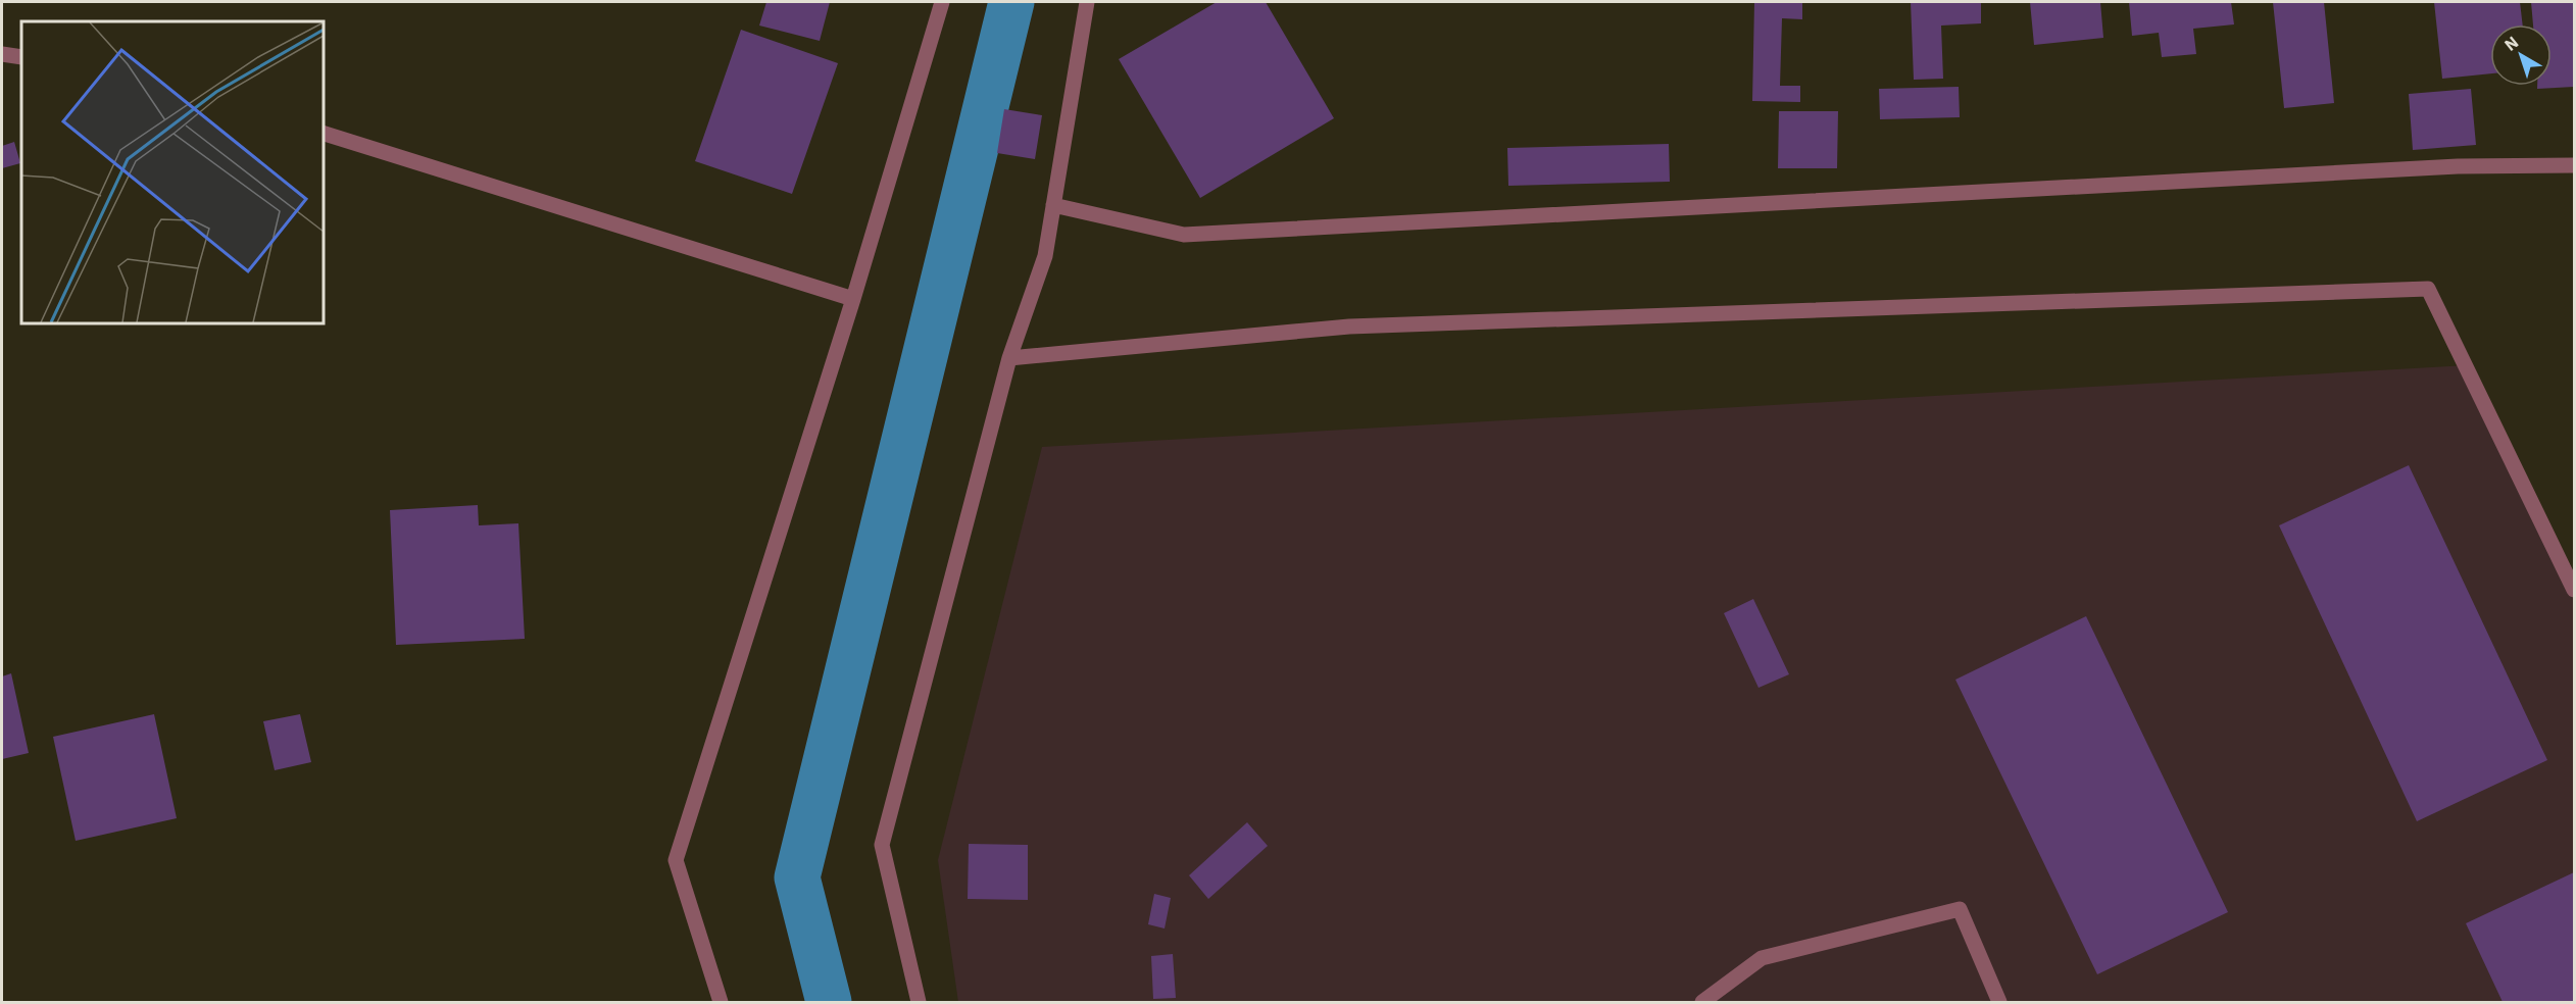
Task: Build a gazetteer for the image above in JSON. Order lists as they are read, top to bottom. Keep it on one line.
{"north":"top left"}
